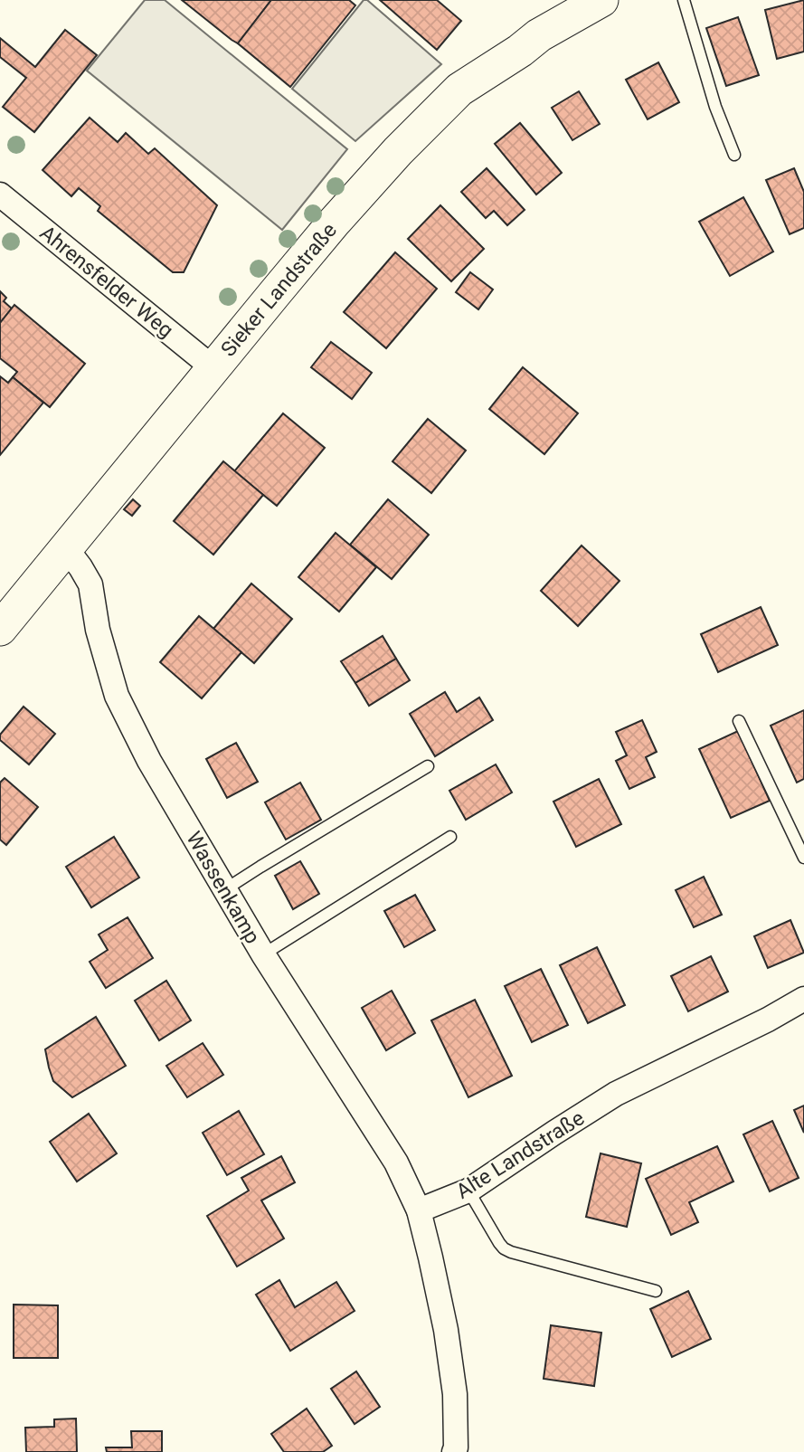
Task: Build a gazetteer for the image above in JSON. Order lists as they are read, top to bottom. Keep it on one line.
{"streets":{"street":["Ahrensfelder Weg","Sieker Landstraße","Wassenkamp","Alte Landstraße"]},"crossings":[["Ahrensfelder Weg","Sieker Landstraße"],["Sieker Landstraße","Wassenkamp"],["Wassenkamp","Alte Landstraße"]]}
